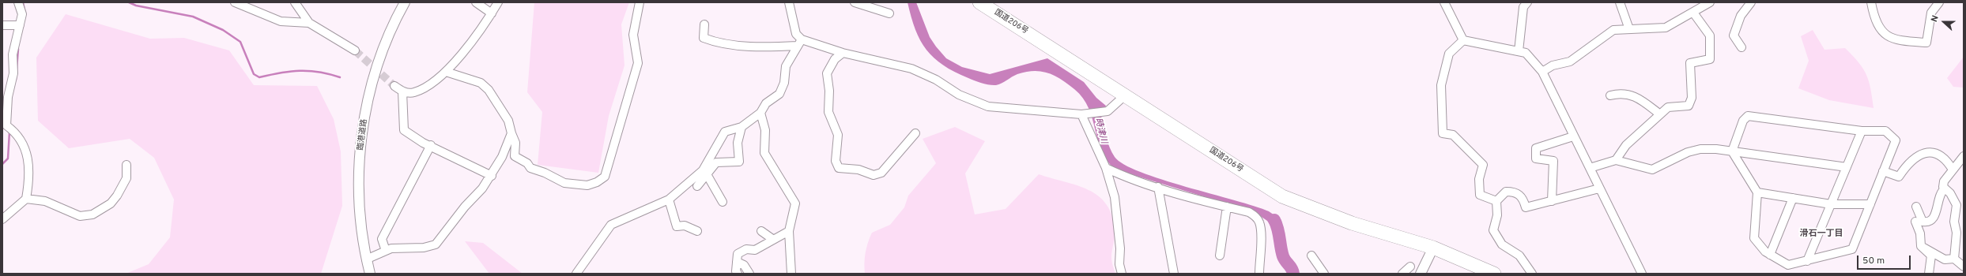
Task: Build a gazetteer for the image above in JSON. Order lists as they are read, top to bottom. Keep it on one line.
{"streets":{"highway":["国道206号"],"street":["臨港道路"]},"districts":["滑石一丁目"],"water":["時津川"],"scale_bar":"50 m","north":"left"}
